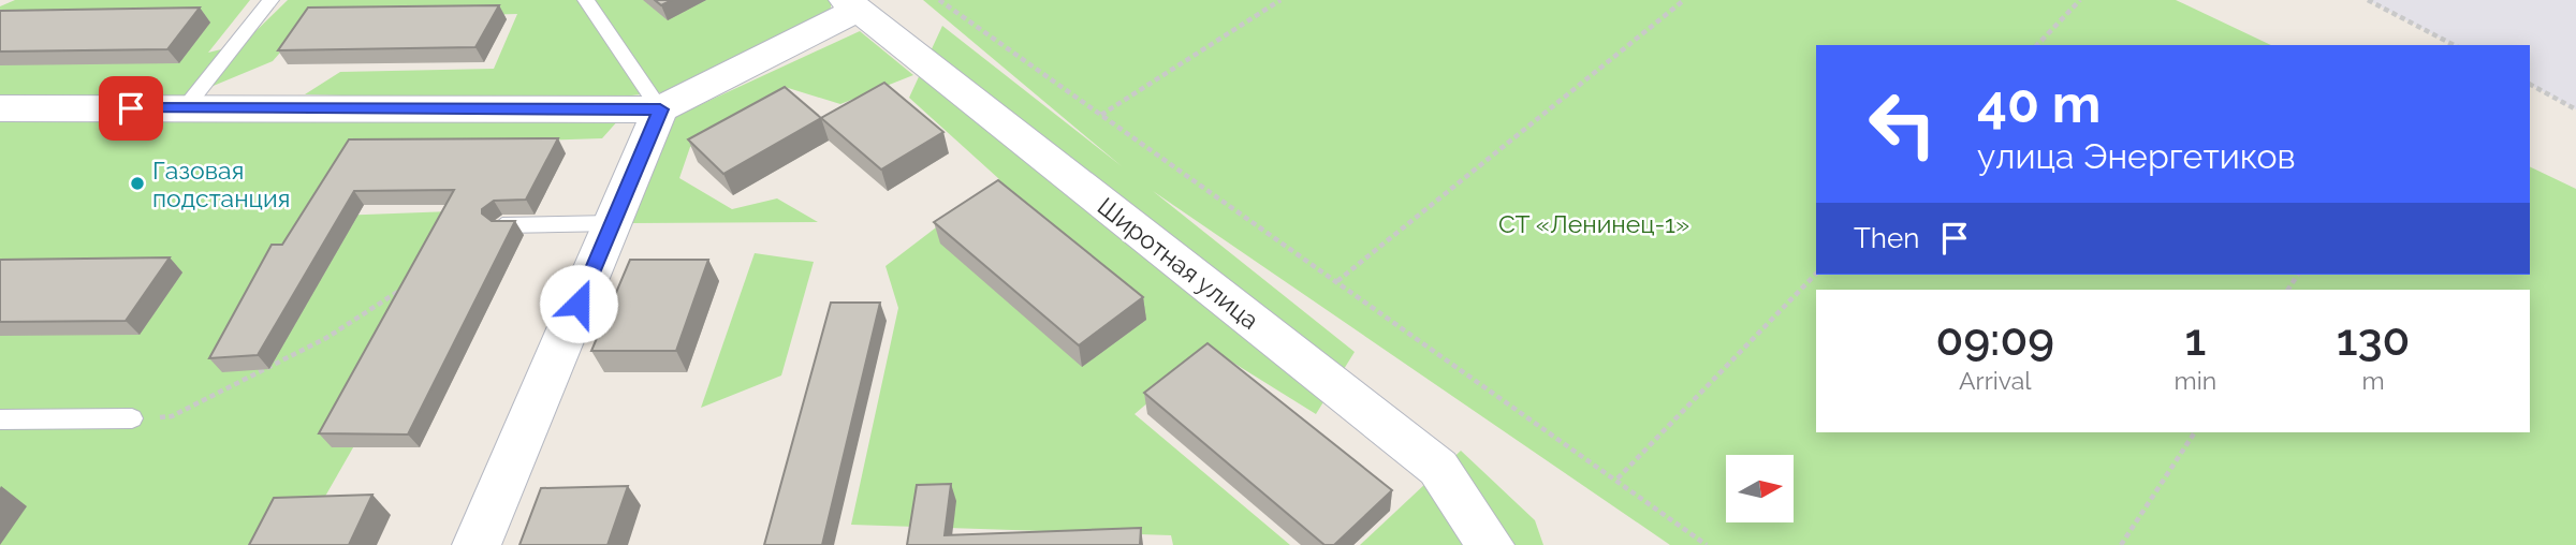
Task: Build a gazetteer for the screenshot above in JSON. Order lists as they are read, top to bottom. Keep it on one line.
{"streets":{"street":["Широтная улица"]},"parks":["СТ «Ленинец-1»"],"places":["Газовая подстанция"],"north":"right","page":{"turn":["40 m","улица Энергетиков"],"then":"Then","eta":["09:09","Arrival","1","min","130","m"]}}
